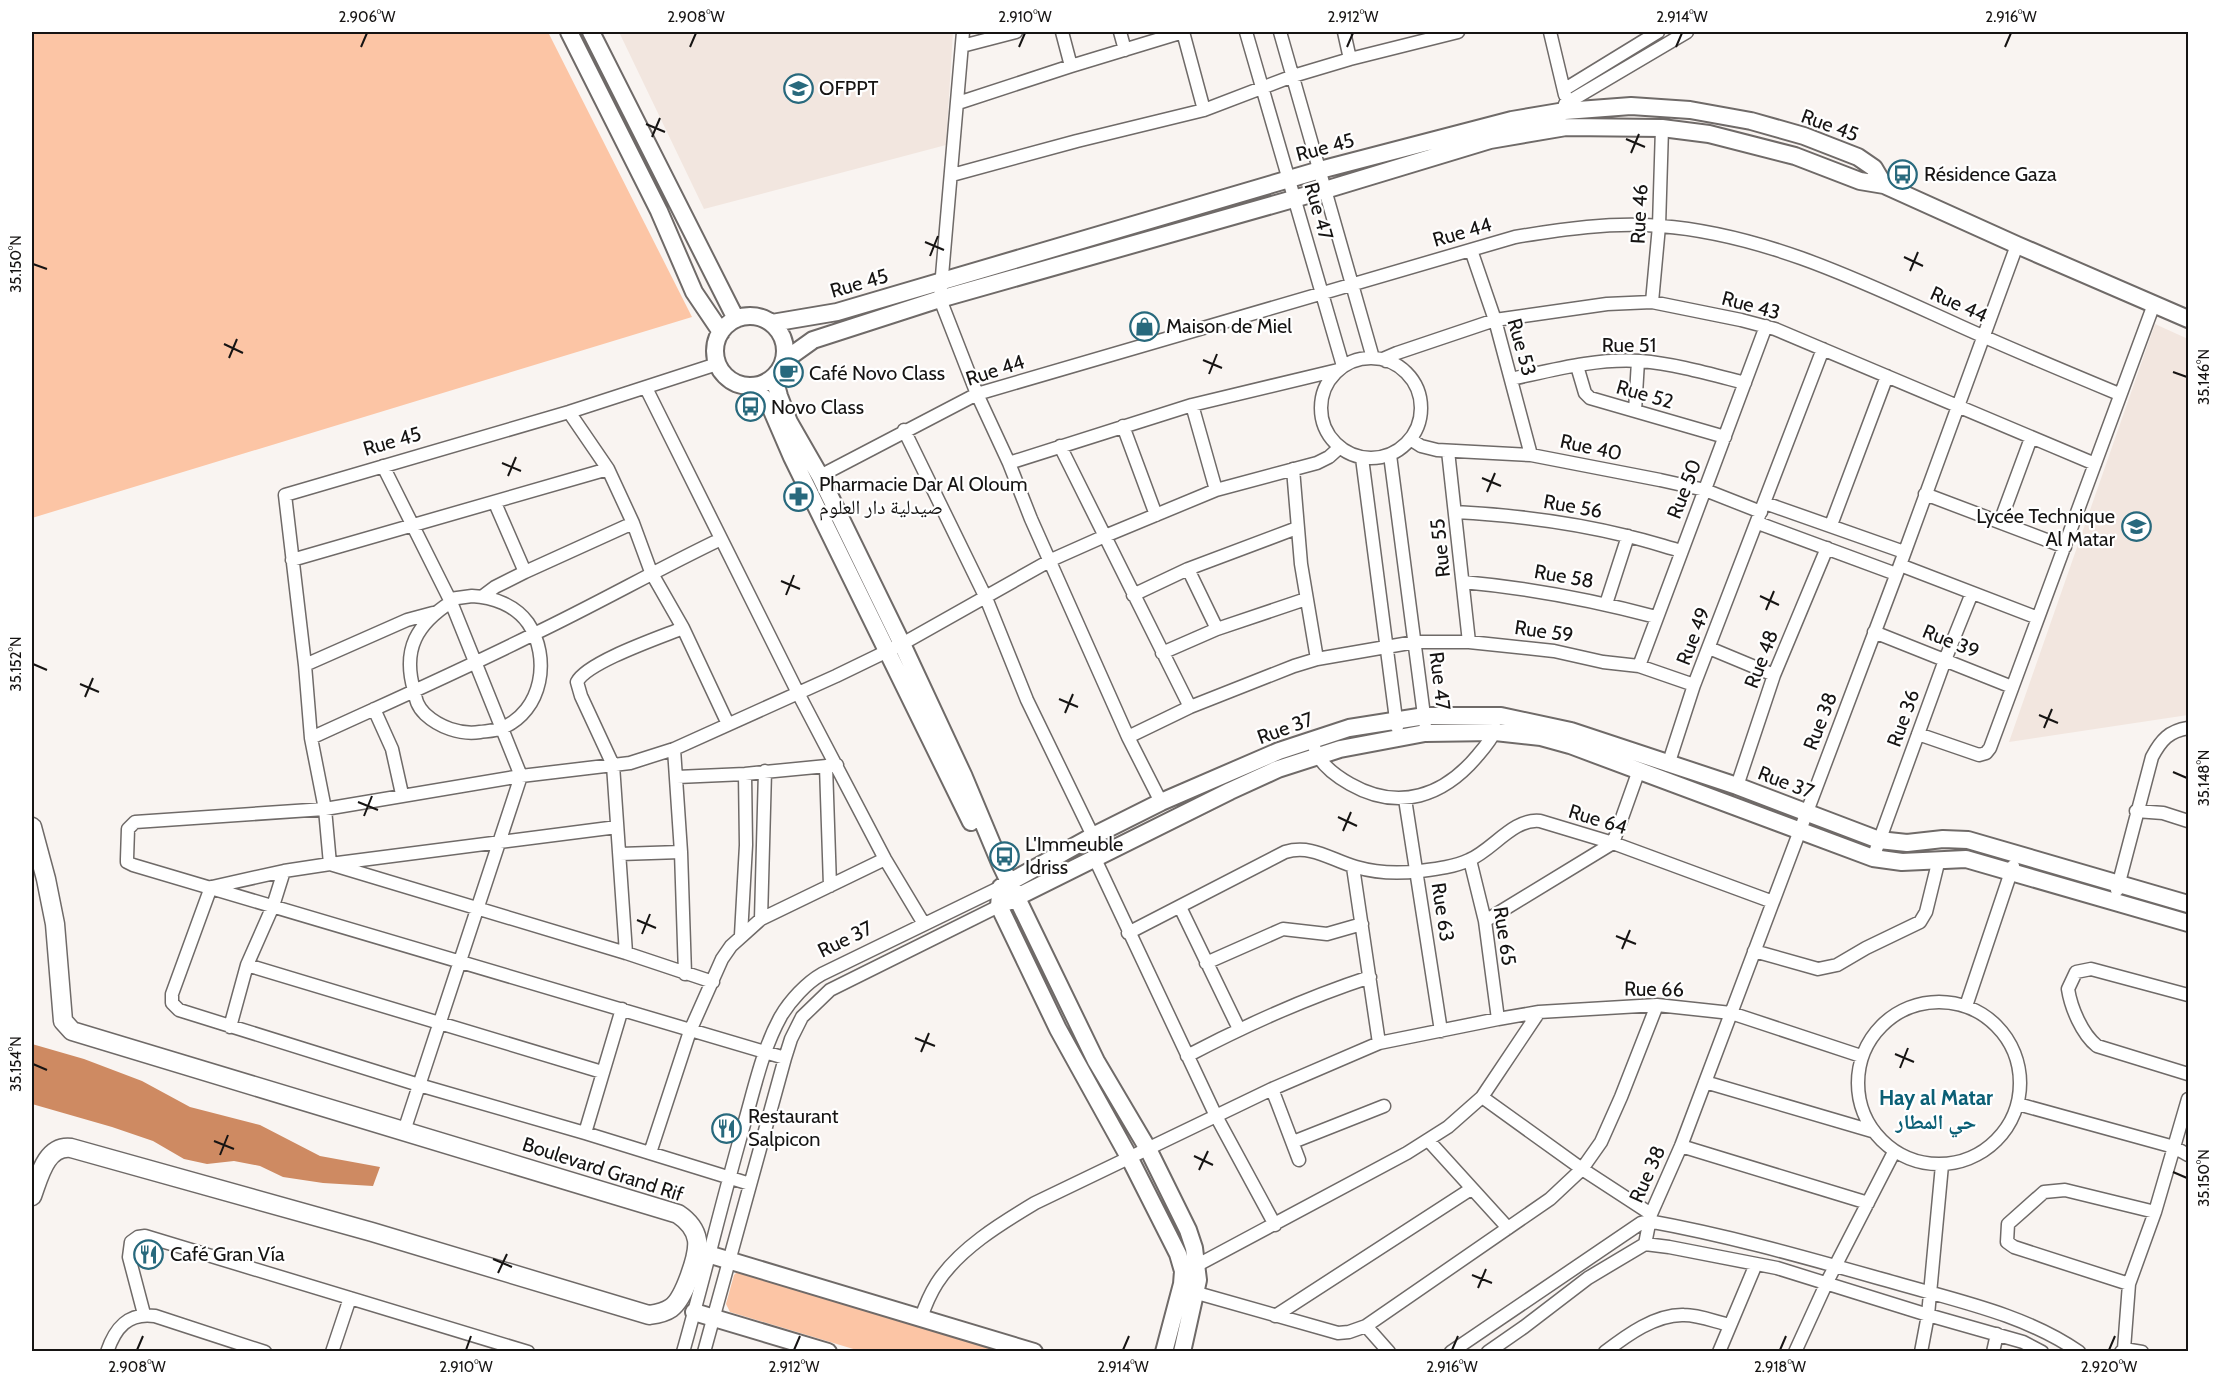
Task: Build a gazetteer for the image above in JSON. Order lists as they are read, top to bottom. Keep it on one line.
{"streets":{"main road":["Boulevard Grand Rif"],"street":["Rue 45","Rue 47","Rue 46","Rue 44","Rue 43","Rue 51","Rue 53","Rue 52","Rue 40","Rue 50","Rue 56","Rue 55","Rue 58","Rue 59","Rue 49","Rue 39","Rue 48","Rue 36","Rue 38","Rue 37","Rue 64","Rue 63","Rue 65","Rue 66"]},"crossings":[["Rue 45","Rue 47"],["Rue 45","Rue 46"],["Rue 45","Rue 38"],["Rue 47","Rue 44"],["Rue 47","Rue 43"],["Rue 47","Rue 40"],["Rue 47","Rue 59"],["Rue 47","Rue 37"],["Rue 46","Rue 44"],["Rue 46","Rue 43"],["Rue 44","Rue 53"],["Rue 44","Rue 38"],["Rue 43","Rue 53"],["Rue 43","Rue 40"],["Rue 43","Rue 50"],["Rue 43","Rue 49"],["Rue 43","Rue 38"],["Rue 51","Rue 53"],["Rue 51","Rue 52"],["Rue 51","Rue 50"],["Rue 53","Rue 40"],["Rue 52","Rue 50"],["Rue 40","Rue 50"],["Rue 40","Rue 55"],["Rue 40","Rue 49"],["Rue 40","Rue 48"],["Rue 40","Rue 36"],["Rue 40","Rue 38"],["Rue 50","Rue 56"],["Rue 50","Rue 58"],["Rue 50","Rue 59"],["Rue 56","Rue 55"],["Rue 55","Rue 58"],["Rue 55","Rue 59"],["Rue 59","Rue 49"],["Rue 49","Rue 37"],["Rue 39","Rue 36"],["Rue 39","Rue 38"],["Rue 48","Rue 37"],["Rue 36","Rue 37"],["Rue 38","Rue 37"],["Rue 38","Rue 64"],["Rue 38","Rue 66"],["Rue 64","Rue 63"],["Rue 64","Rue 65"],["Rue 63","Rue 66"],["Rue 65","Rue 66"]],"districts":["Hay al Matar حي المطار"],"places":{"school or university":["OFPPT","Lycée Technique Al Matar"],"bus stop":["Résidence Gaza","Novo Class","L'Immeuble Idriss"],"shop":["Maison de Miel"],"cafe":["Café Novo Class"],"pharmacy":["Pharmacie Dar Al Oloum صيدلية دار العلوم"],"restaurant":["Restaurant Salpicon","Café Gran Vía"]},"coordinates":["2.906°W","2.908°W","2.910°W","2.912°W","2.914°W","2.916°W","35.150°N","35.146°N","35.152°N","35.148°N","35.154°N","2.918°W","2.920°W"]}
